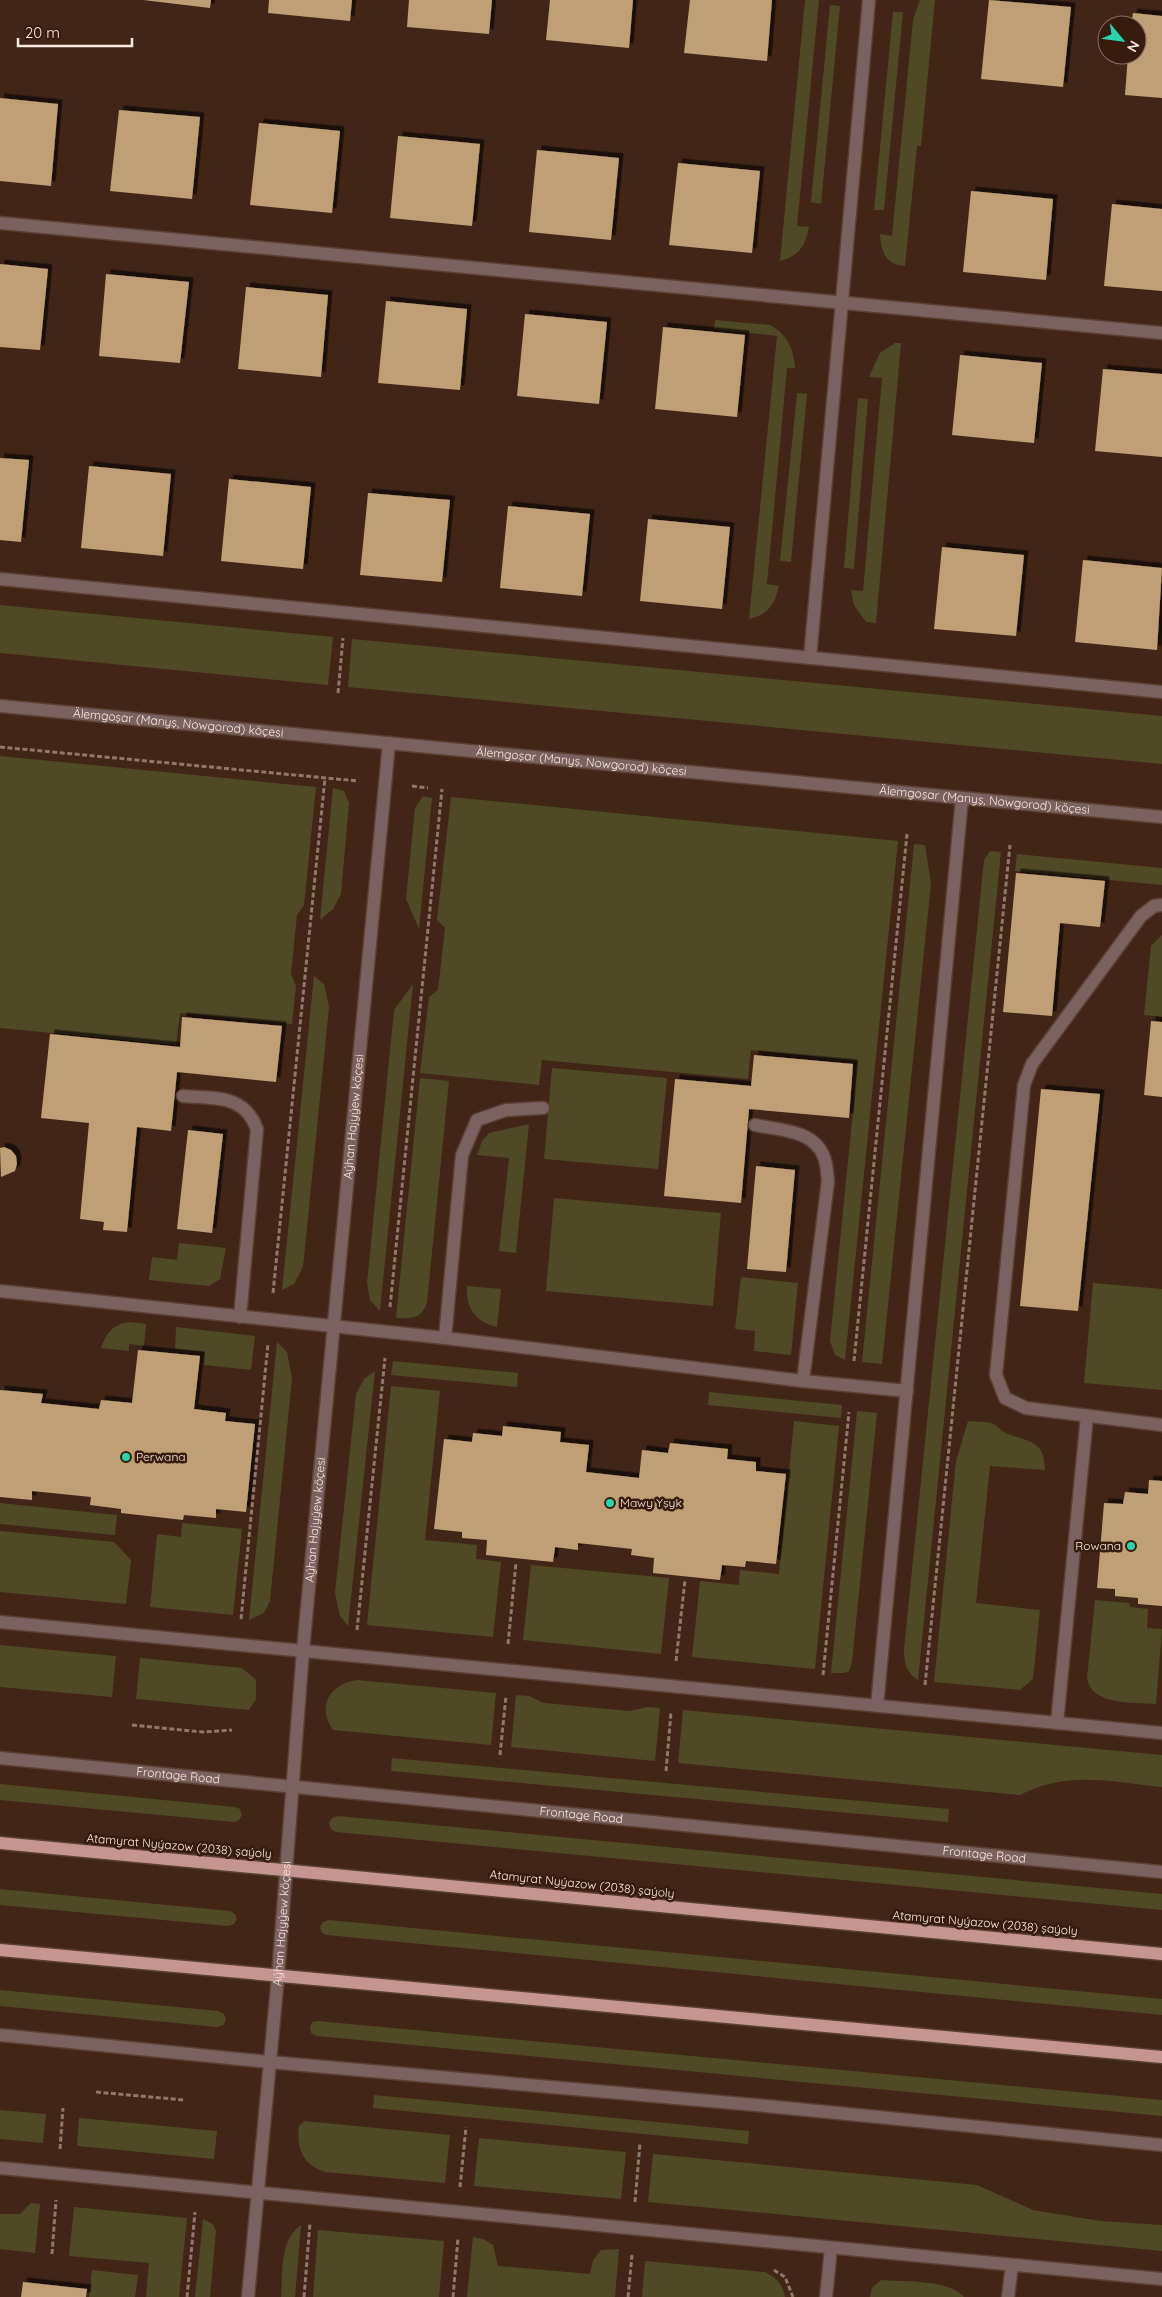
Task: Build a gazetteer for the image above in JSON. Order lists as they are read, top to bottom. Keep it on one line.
{"streets":{"main road":["Atamyrat Nyýazow (2038) şaýoly"],"street":["Älemgoşar (Manyş, Nowgorod) köçesi","Aýhan Hajyýew köçesi","Frontage Road"]},"crossings":[["Älemgoşar (Manyş, Nowgorod) köçesi","Aýhan Hajyýew köçesi"],["Aýhan Hajyýew köçesi","Frontage Road"],["Aýhan Hajyýew köçesi","Atamyrat Nyýazow (2038) şaýoly"]],"places":["Perwana","Mawy Yşyk","Rowana"],"scale_bar":"20 m","north":"bottom right"}
